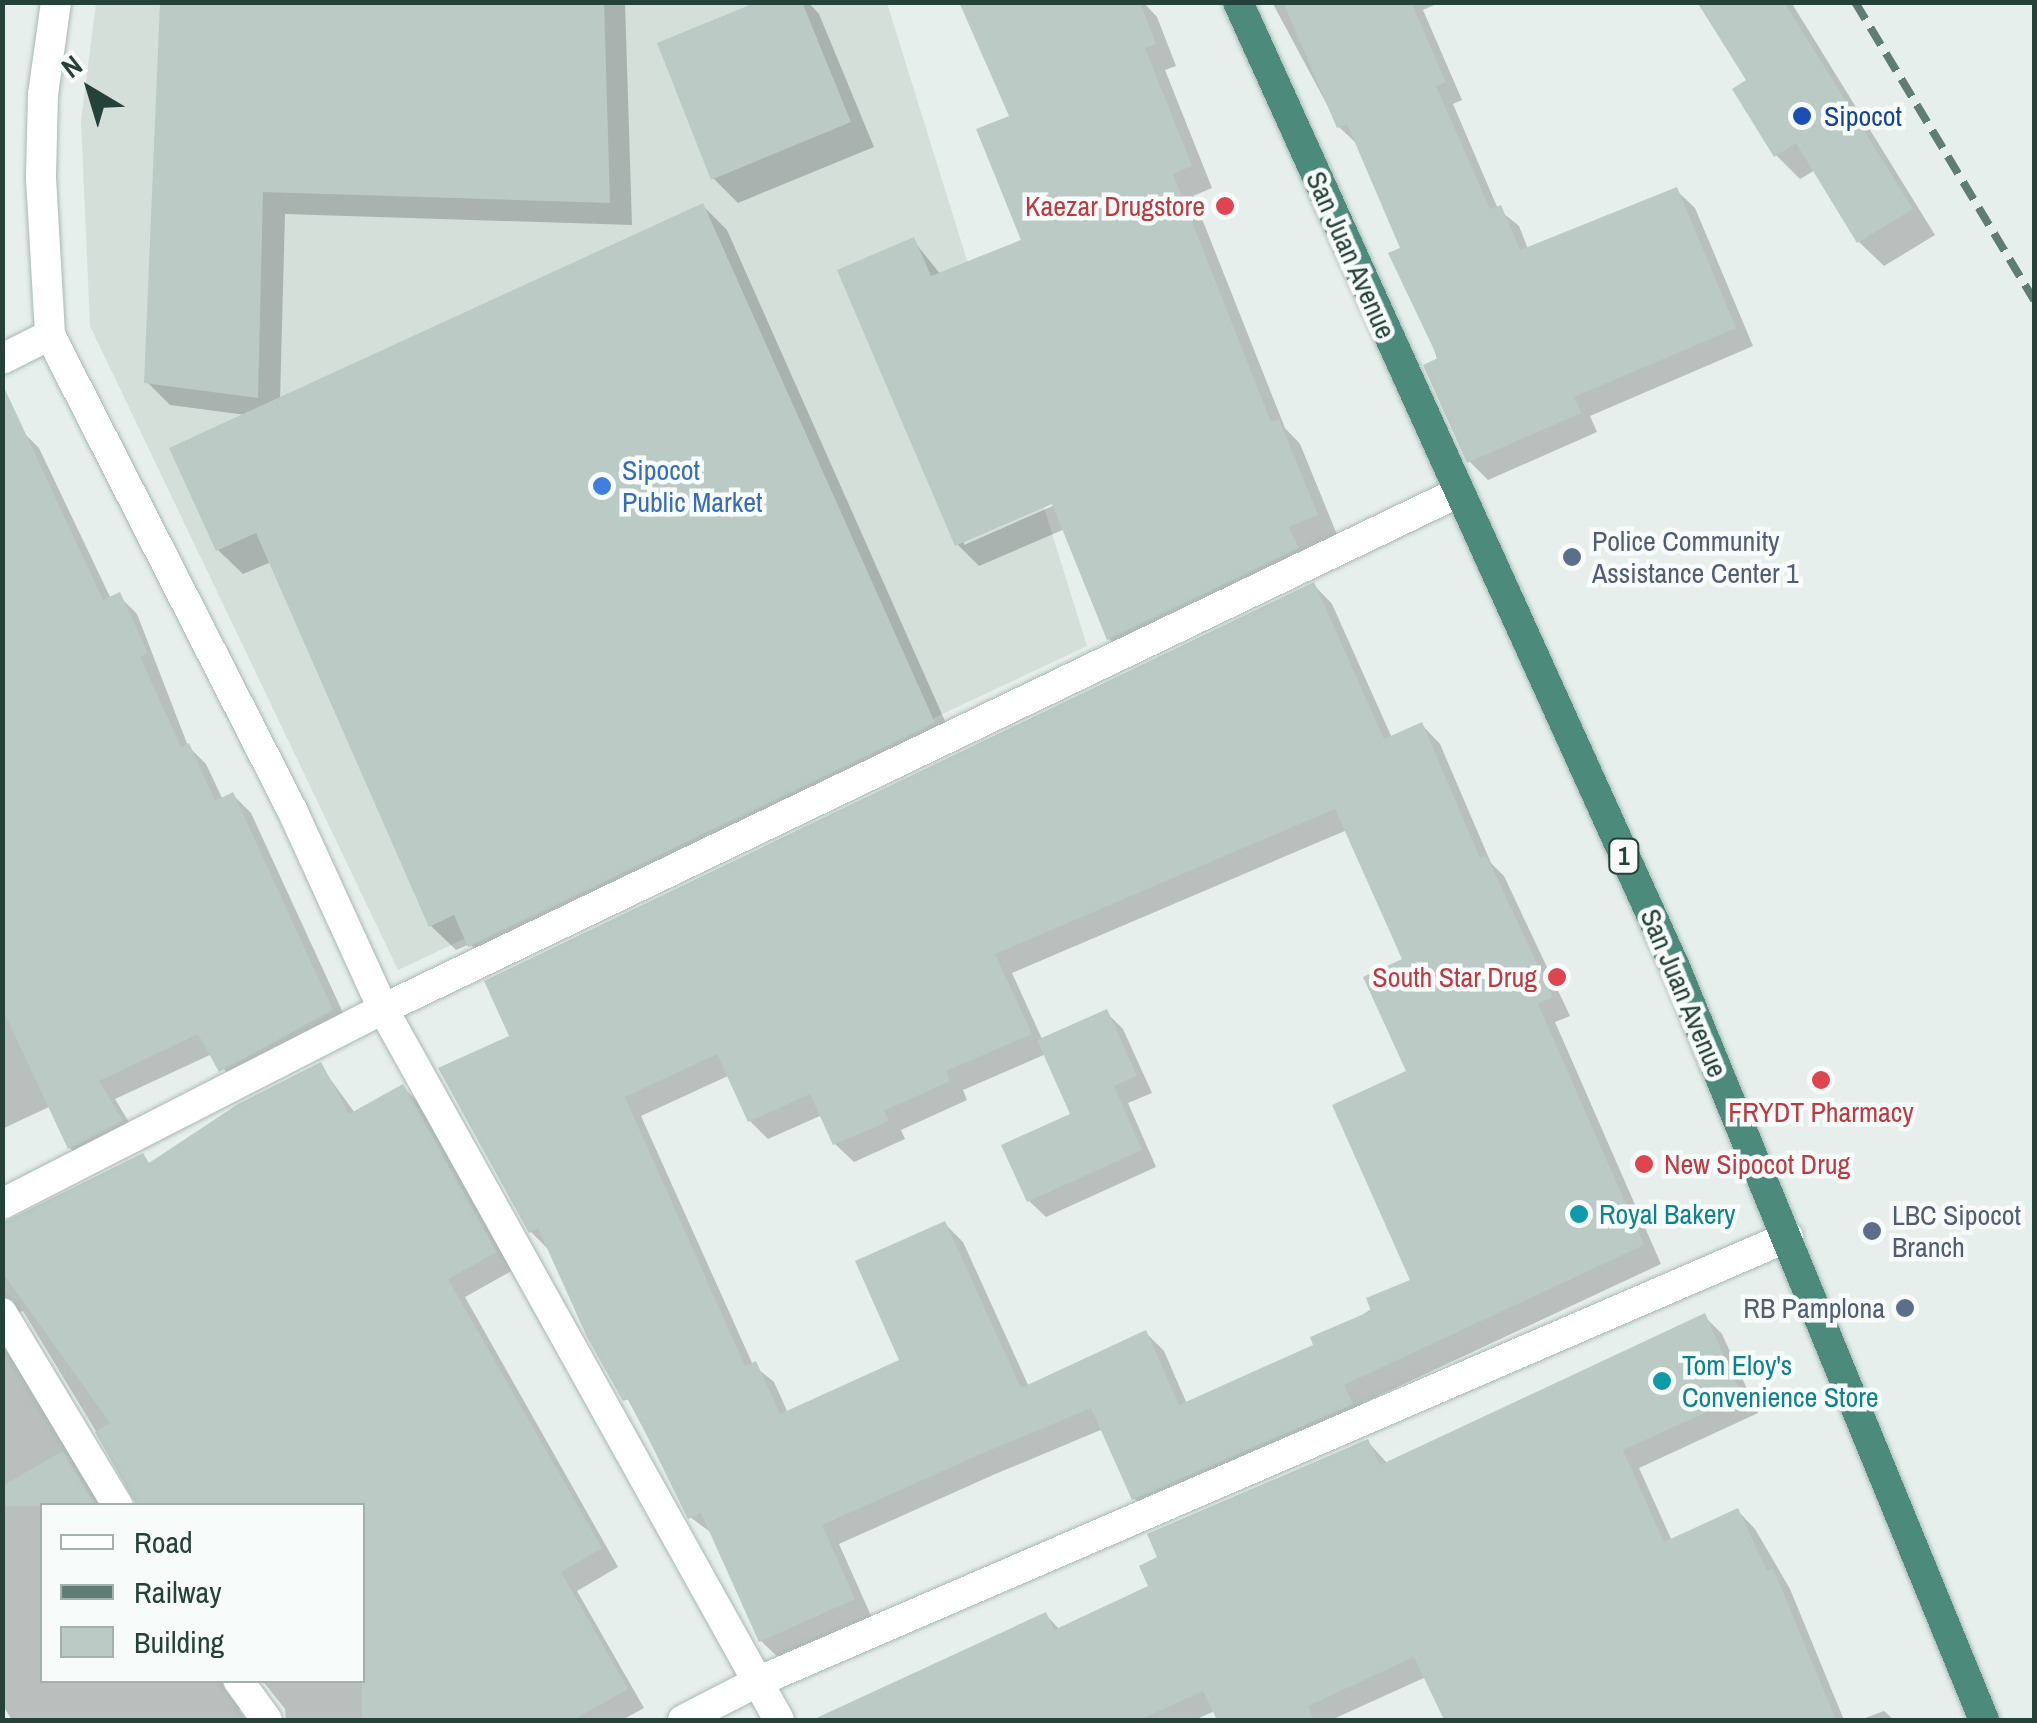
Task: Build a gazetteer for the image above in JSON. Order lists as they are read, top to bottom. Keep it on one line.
{"streets":{"highway":["San Juan Avenue","1"]},"places":["Sipocot","Kaezar Drugstore","Sipocot Public Market","Police Community Assistance Center 1","South Star Drug","FRYDT Pharmacy","New Sipocot Drug","Royal Bakery","LBC Sipocot Branch","RB Pamplona","Tom Eloy's Convenience Store"],"legend":["Road","Railway","Building"],"north":"top left"}
